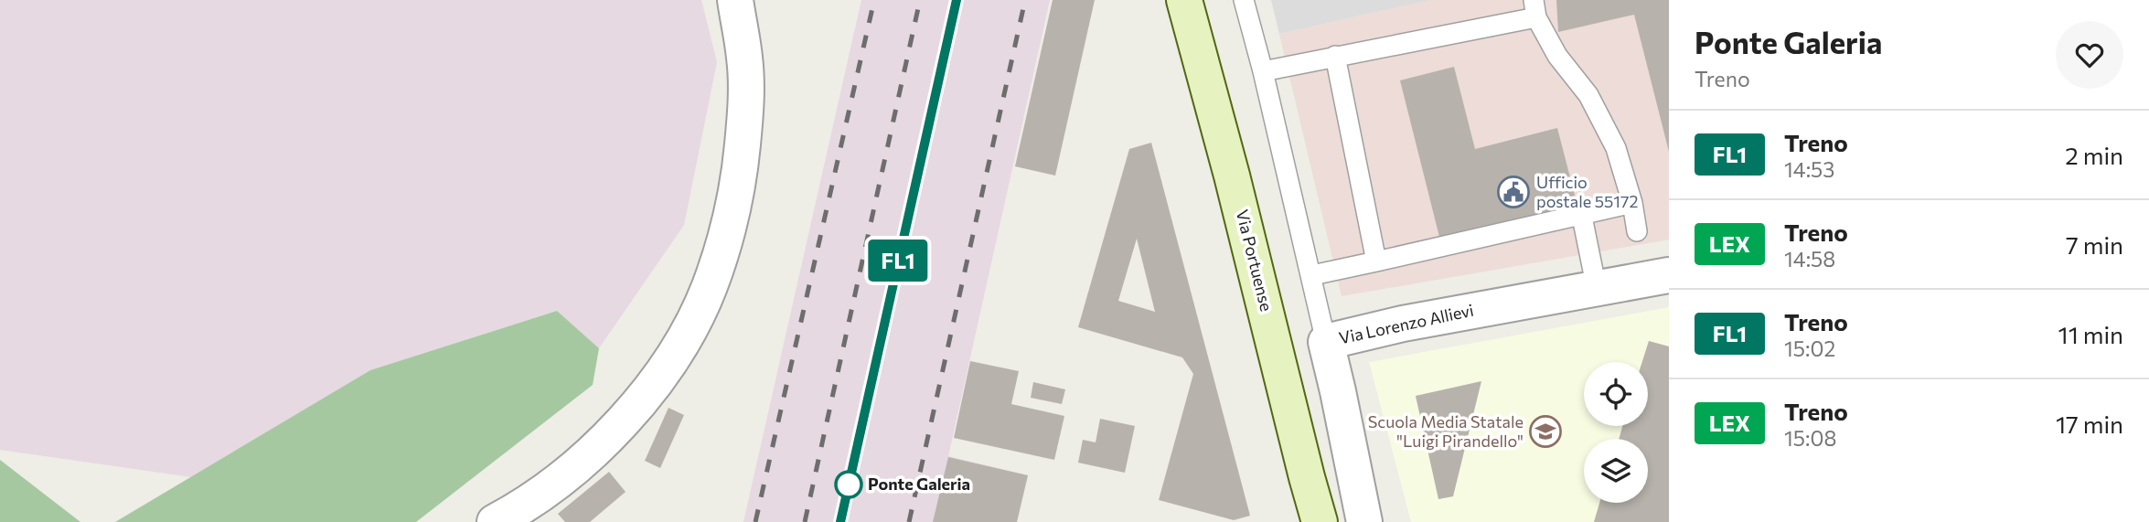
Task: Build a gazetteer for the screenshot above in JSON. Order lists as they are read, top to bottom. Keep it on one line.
{"streets":{"main road":["Via Portuense"],"street":["Via Lorenzo Allievi"]},"places":{"public building":["Ufficio postale 55172"],"school or university":["Scuola Media Statale \"Luigi Pirandello\""],"other":["Ponte Galeria"]},"page":{"on_map":"FL1","heading":["Ponte Galeria","Treno"],"list":[{"mark":"FL1","name":"Treno","note":"14:53","value":"2 min"},{"mark":"LEX","name":"Treno","note":"14:58","value":"7 min"},{"mark":"FL1","name":"Treno","note":"15:02","value":"11 min"},{"mark":"LEX","name":"Treno","note":"15:08","value":"17 min"}]}}
